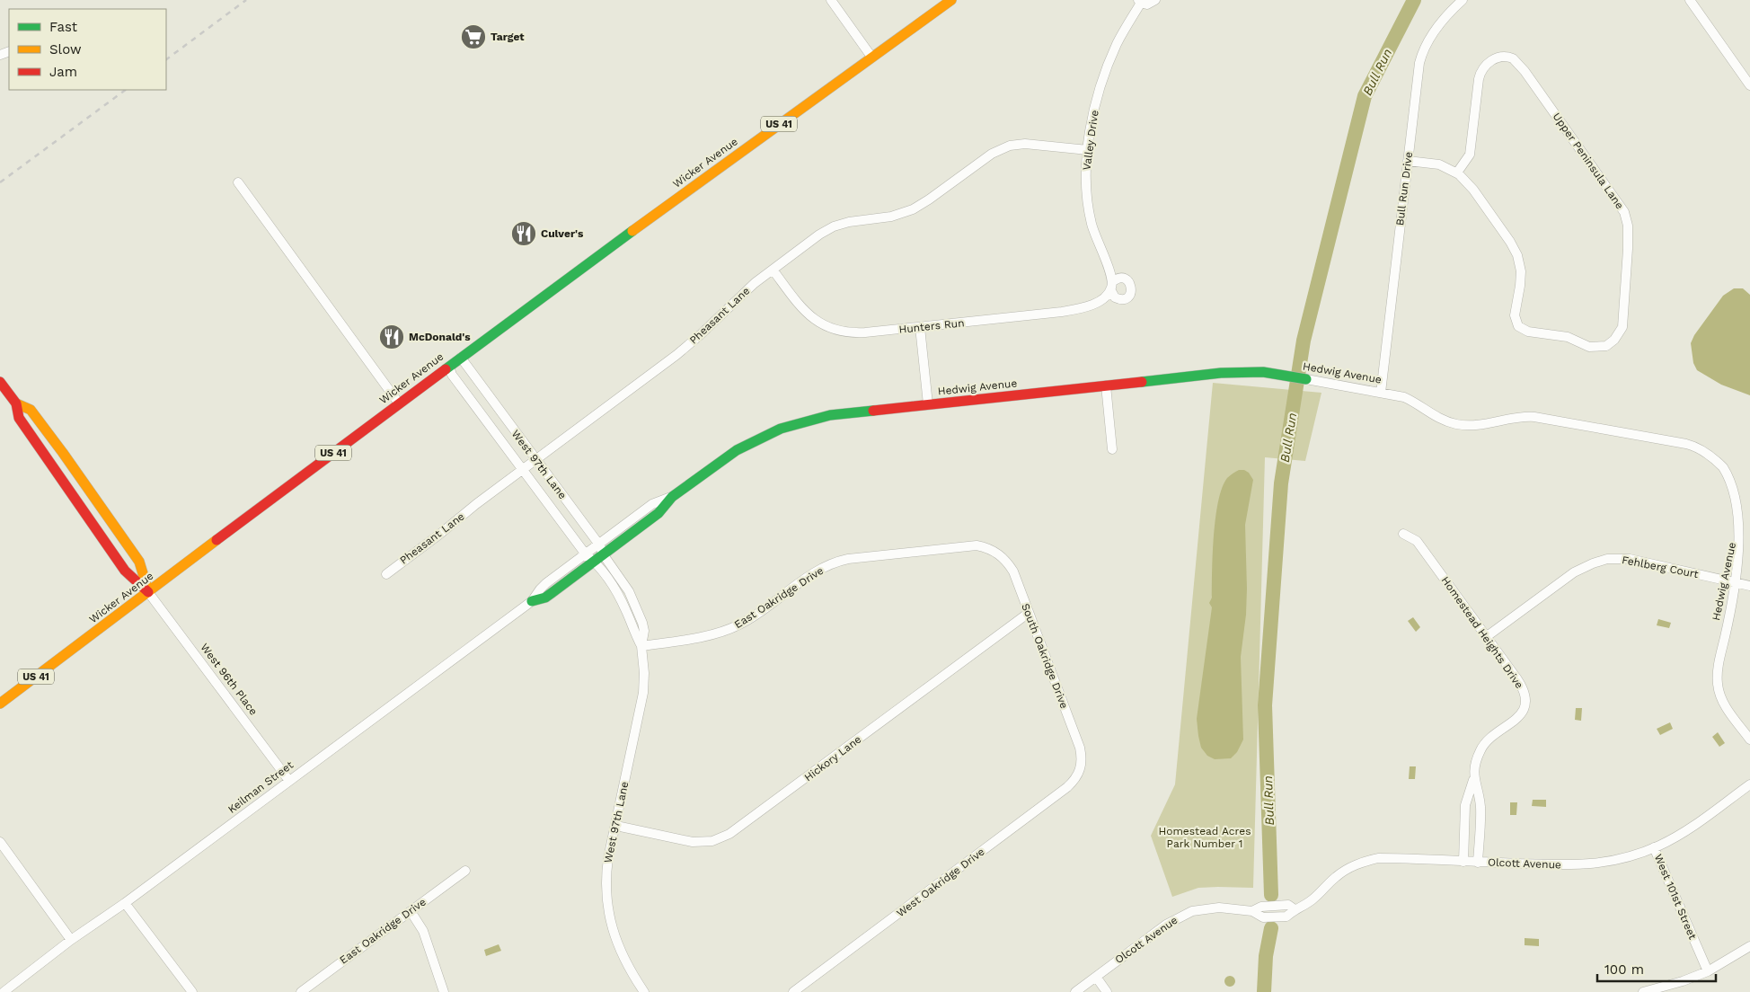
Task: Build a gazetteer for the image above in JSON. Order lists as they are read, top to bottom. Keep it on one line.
{"streets":{"main road":["US 41","Wicker Avenue","Hedwig Avenue","West 96th Place","Keilman Street"],"street":["Valley Drive","Upper Peninsula Lane","Bull Run Drive","Pheasant Lane","Hunters Run","West 97th Lane","Fehlberg Court","East Oakridge Drive","Homestead Heights Drive","South Oakridge Drive","Hickory Lane","Olcott Avenue","West Oakridge Drive","West 101st Street"]},"crossings":[["Valley Drive","Pheasant Lane"],["Valley Drive","Hunters Run"],["Wicker Avenue","West 97th Lane"],["Wicker Avenue","West 96th Place"],["Bull Run Drive","Hedwig Avenue"],["Pheasant Lane","Hunters Run"],["Pheasant Lane","West 97th Lane"],["Hedwig Avenue","West 97th Lane"],["Hedwig Avenue","Fehlberg Court"],["Hedwig Avenue","Keilman Street"],["West 97th Lane","East Oakridge Drive"],["West 97th Lane","Hickory Lane"],["West 97th Lane","Keilman Street"],["Fehlberg Court","Homestead Heights Drive"],["East Oakridge Drive","South Oakridge Drive"],["Homestead Heights Drive","Olcott Avenue"],["South Oakridge Drive","Hickory Lane"],["South Oakridge Drive","West Oakridge Drive"],["West 96th Place","Keilman Street"],["Olcott Avenue","West 101st Street"]],"water":["Bull Run"],"parks":["Homestead Acres Park Number 1"],"places":{"supermarket":["Target"],"restaurant":["Culver's","McDonald's"]},"legend":["Fast","Slow","Jam"],"scale_bar":"100 m"}
